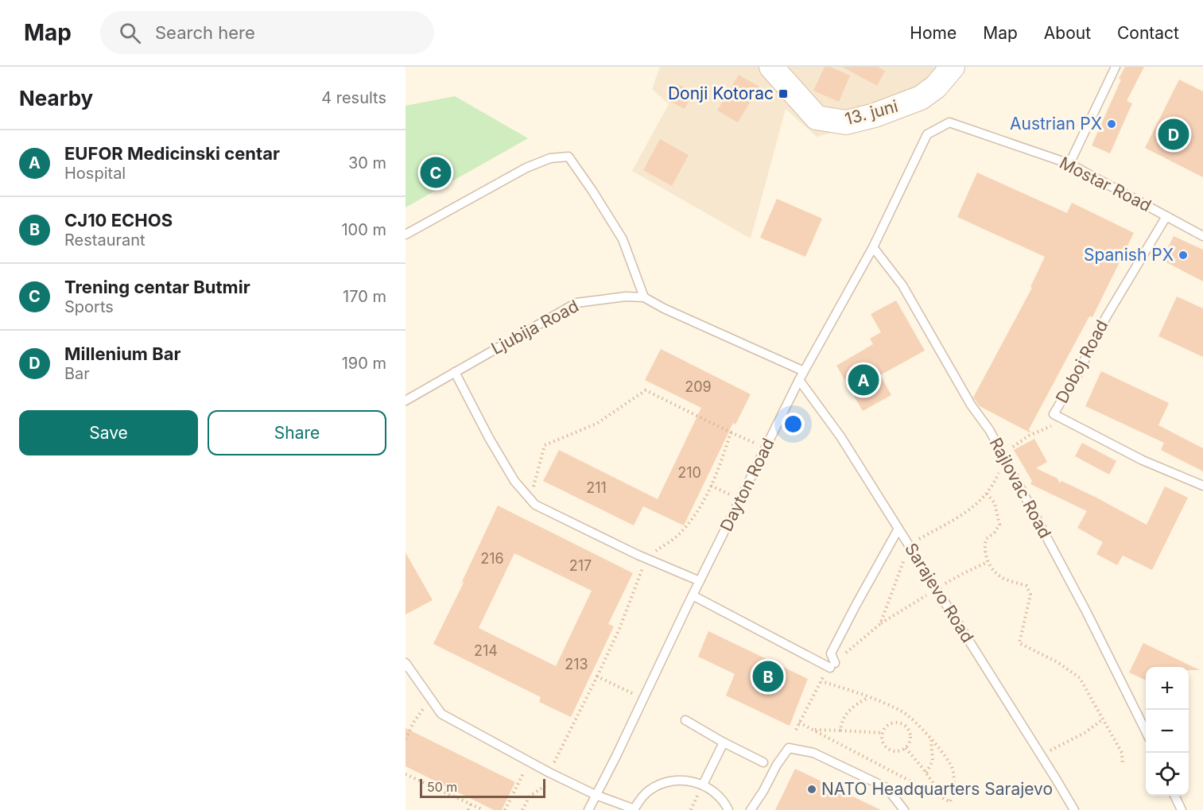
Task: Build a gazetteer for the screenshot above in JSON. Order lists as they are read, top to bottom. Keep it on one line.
{"streets":{"street":["13. juni"],"lane":["Mostar Road","Ljubija Road","Doboj Road","Dayton Road","Rajlovac Road","Sarajevo Road"]},"crossings":[["Mostar Road","Doboj Road"],["Mostar Road","Dayton Road"],["Ljubija Road","Dayton Road"],["Dayton Road","Rajlovac Road"],["Dayton Road","Sarajevo Road"]],"places":{"transit":["Donji Kotorac"],"other":["Austrian PX","Spanish PX","NATO Headquarters Sarajevo"]},"house_numbers":["209","210","211","216","217","214","213"],"scale_bar":"50 m","page":{"header":"Map","search":"Search here","nav":["Home","Map","About","Contact"],"heading":["Nearby","4 results"],"pins":["D","C","A","B"],"list":[{"mark":"A","name":"EUFOR Medicinski centar","note":"Hospital","value":"30 m"},{"mark":"B","name":"CJ10 ECHOS","note":"Restaurant","value":"100 m"},{"mark":"C","name":"Trening centar Butmir","note":"Sports","value":"170 m"},{"mark":"D","name":"Millenium Bar","note":"Bar","value":"190 m"}],"buttons":["Save","Share"],"map_buttons":["+","−"],"scale":"50 m"}}
